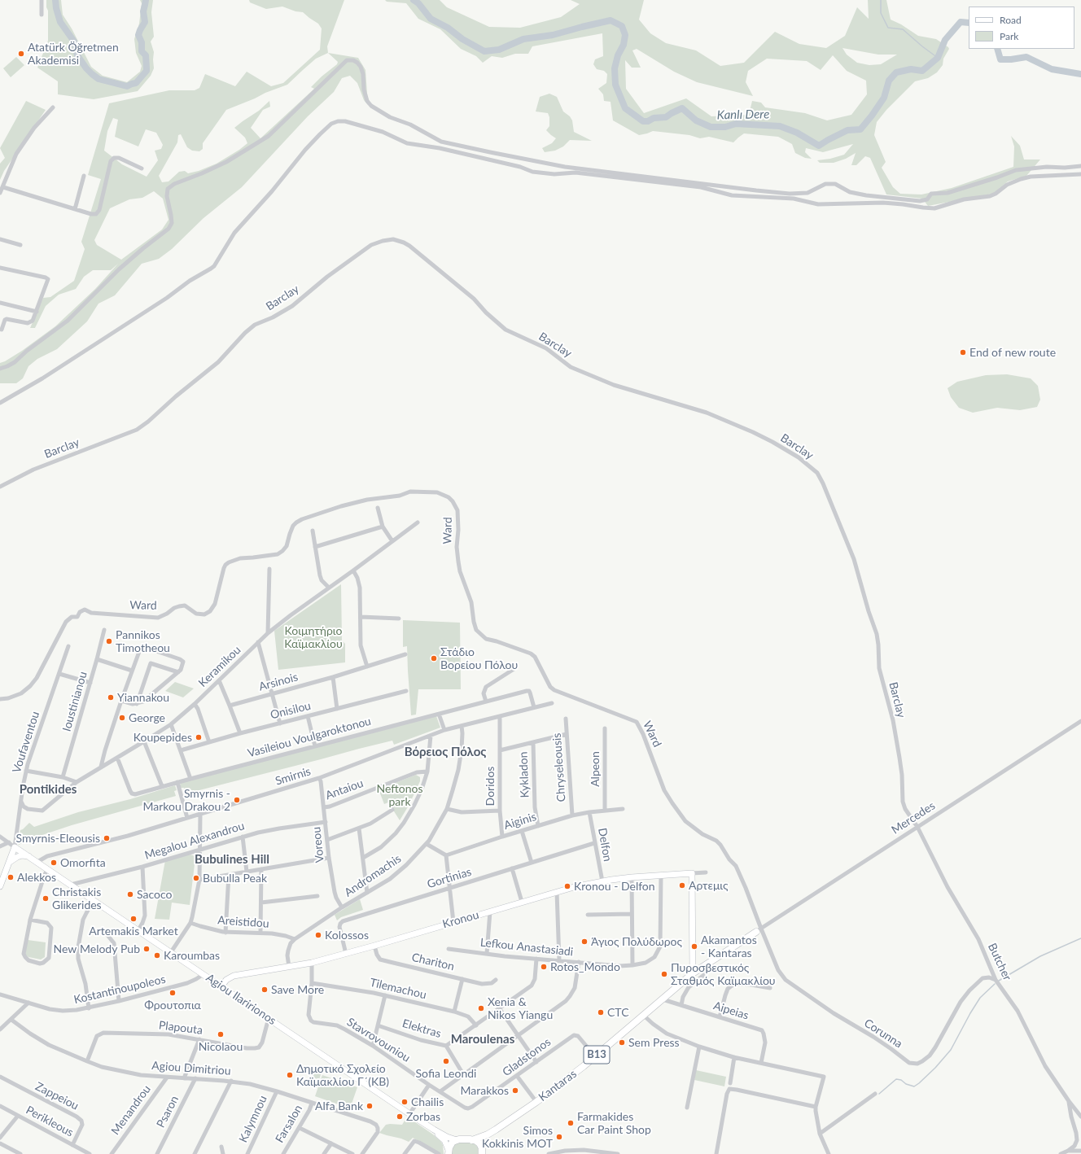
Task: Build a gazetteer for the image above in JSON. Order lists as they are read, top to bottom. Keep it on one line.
{"streets":{"main road":["B13","Kantaras"],"street":["Barclay","Ward","Keramikou","Arsinois","Ioustinianou","Onisilou","Vasileiou Voulgaroktonou","Voufaventou","Chryseleousis","Alpeon","Kykladon","Smirnis","Doridos","Antaiou","Mercedes","Aiginis","Megalou Alexandrou","Voreou","Delfon","Andromachis","Gortinias","Kronou","Areistidou","Lefkou Anastasiadi","Chariton","Butcher","Tilemachou","Kostantinoupoleos","Agiou Ilaririonos","Aipeias","Plapouta","Elektras","Corunna","Stavrovouniou","Gladstonos","Agiou Dimitriou","Zappeiou","Menandrou","Psaron","Kalymnou","Perikleous","Farsalon"]},"crossings":[["Barclay","Mercedes"],["Barclay","Butcher"],["Ward","Mercedes"],["Ward","Corunna"],["Ward","Kantaras"],["Keramikou","Vasileiou Voulgaroktonou"],["Keramikou","Voufaventou"],["Vasileiou Voulgaroktonou","Smirnis"],["Voufaventou","Agiou Ilaririonos"],["Chryseleousis","Aiginis"],["Alpeon","Aiginis"],["Kykladon","Aiginis"],["Smirnis","Doridos"],["Smirnis","Voreou"],["Smirnis","Andromachis"],["Smirnis","Agiou Ilaririonos"],["Doridos","Aiginis"],["Antaiou","Voreou"],["Mercedes","Butcher"],["Mercedes","Corunna"],["Mercedes","Kantaras"],["Aiginis","Delfon"],["Megalou Alexandrou","Voreou"],["Megalou Alexandrou","Agiou Ilaririonos"],["Voreou","Andromachis"],["Delfon","Gortinias"],["Delfon","Kronou"],["Andromachis","Areistidou"],["Gortinias","Kronou"],["Kronou","Lefkou Anastasiadi"],["Kronou","Chariton"],["Kronou","Agiou Ilaririonos"],["Kronou","Stavrovouniou"],["Lefkou Anastasiadi","Elektras"],["Butcher","Corunna"],["Tilemachou","Elektras"],["Tilemachou","Stavrovouniou"],["Kostantinoupoleos","Agiou Ilaririonos"],["Agiou Ilaririonos","Plapouta"],["Agiou Ilaririonos","B13"],["Aipeias","Kantaras"],["Plapouta","Agiou Dimitriou"],["Corunna","Kantaras"],["Stavrovouniou","Gladstonos"],["B13","Kantaras"],["Gladstonos","Kantaras"],["Agiou Dimitriou","Menandrou"],["Agiou Dimitriou","Psaron"],["Agiou Dimitriou","Kalymnou"],["Agiou Dimitriou","Farsalon"],["Zappeiou","Perikleous"]],"districts":["Βόρειος Πόλος","Pontikides","Bubulines Hill","Maroulenas"],"water":["Kanlı Dere"],"parks":["Κοιμητήριο Καϊμακλίου","Neftonos park"],"places":["Atatürk Öğretmen Akademisi","End of new route","Pannikos Timotheou","Στάδιο Βορείου Πόλου","Yiannakou","George","Koupepides","Smyrnis - Markou Drakou 2","Smyrnis-Eleousis","Omorfita","Alekkos","Bubulla Peak","Αρτεμις","Kronou - Delfon","Sacoco","Christakis Glikerides","Artemakis Market","Kolossos","Άγιος Πολύδωρος","Akamantos - Kantaras","New Melody Pub","Karoumbas","Rotos_Mondo","Πυροσβεστικός Σταθμός Καϊμακλίου","Save More","Φρουτοπια","Xenia & Nikos Yiangu","CTC","Nicolaou","Sem Press","Sofia Leondi","Δημοτικό Σχολείο Καϊμακλίου Γ΄(ΚΒ)","Marakkos","Chailis","Alfa Bank","Zorbas","Farmakides Car Paint Shop","Simos Kokkinis MOT"],"legend":["Road","Park"]}
